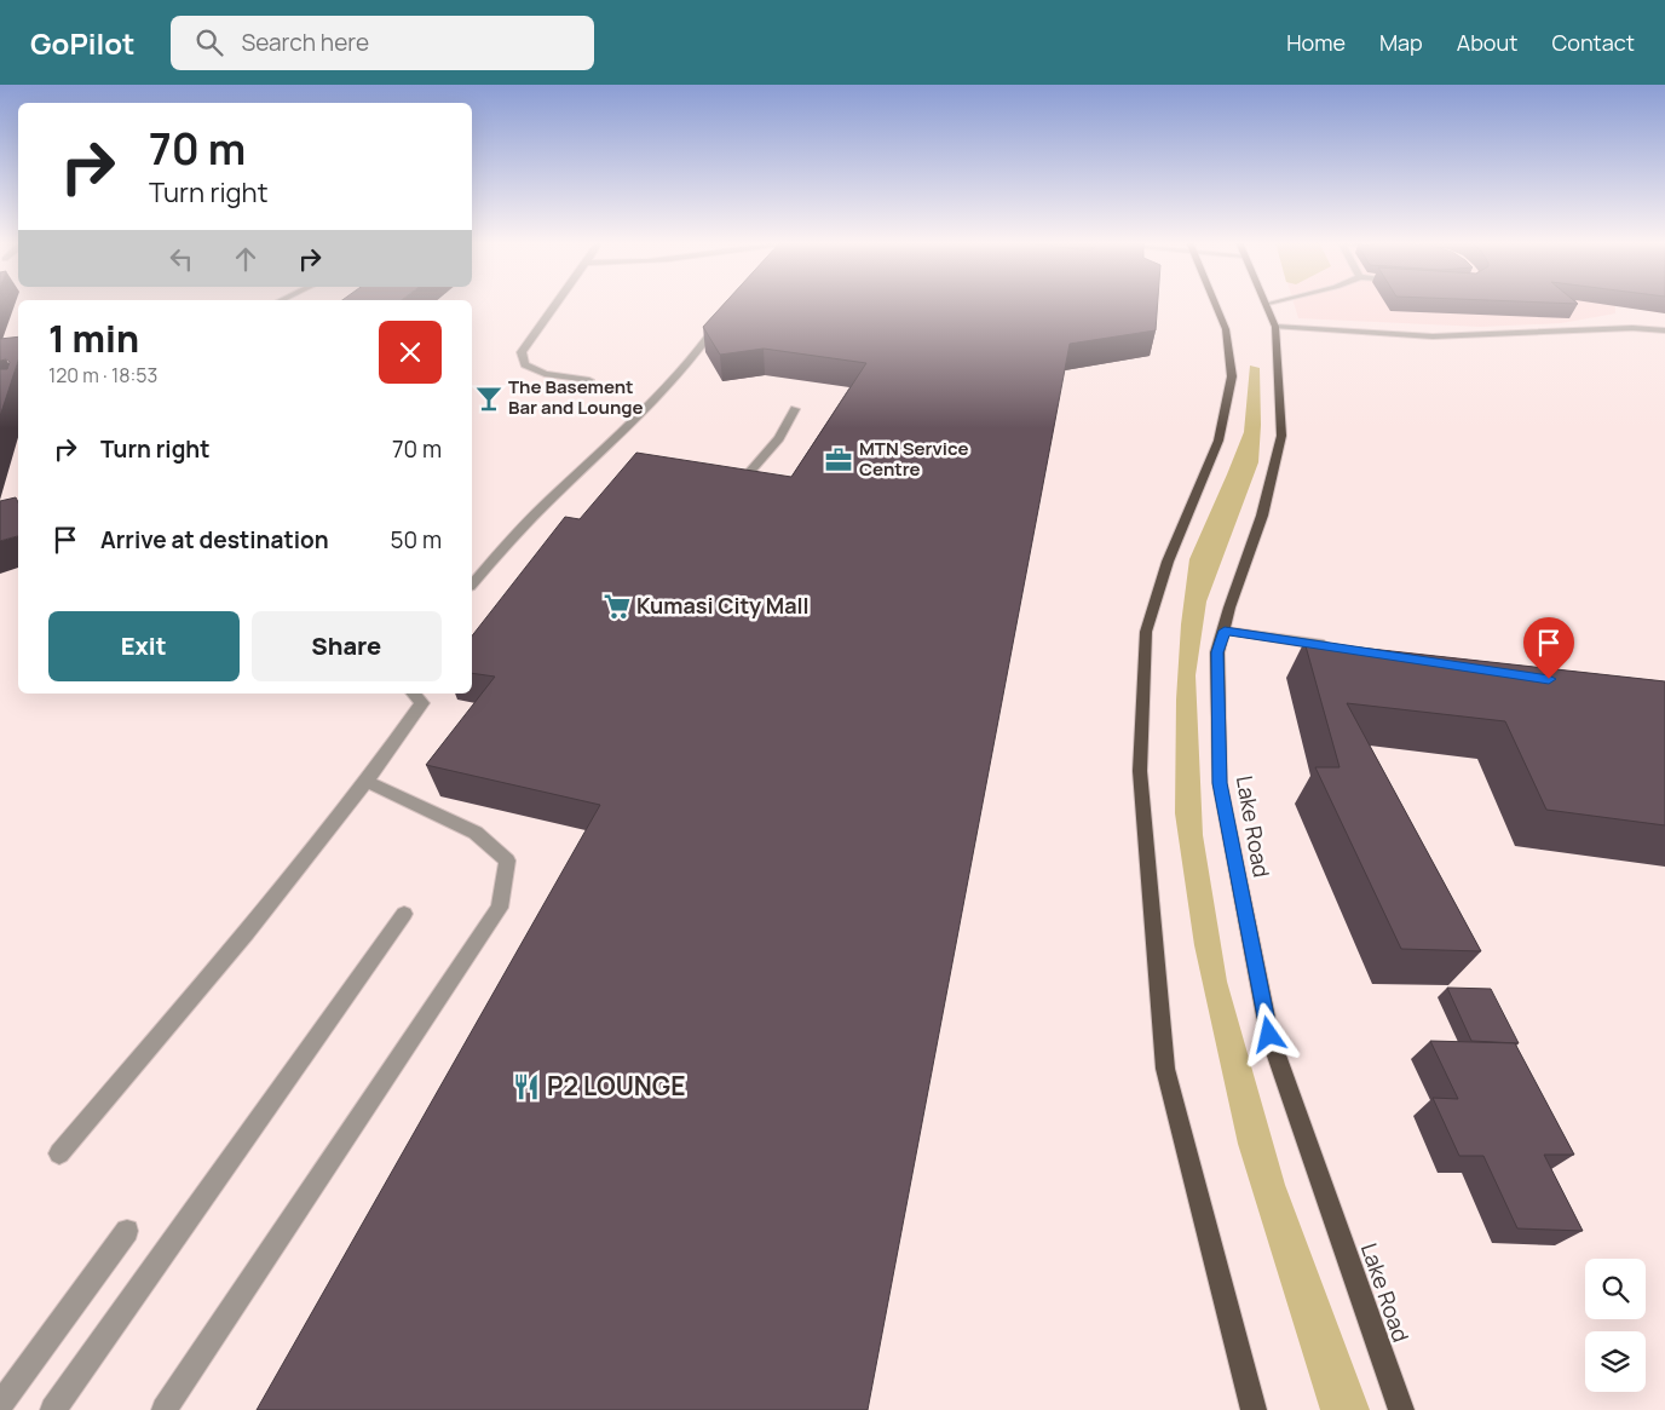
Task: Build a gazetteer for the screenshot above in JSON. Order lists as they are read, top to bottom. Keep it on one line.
{"streets":{"main road":["Lake Road"]},"places":{"bar":["The Basement Bar and Lounge"],"office":["MTN Service Centre"],"supermarket":["Kumasi City Mall"],"restaurant":["P2 LOUNGE"]},"page":{"header":"GoPilot","search":"Search here","nav":["Home","Map","About","Contact"],"turn":["70 m","Turn right"],"heading":["1 min","120 m · 18:53"],"list":[{"name":"Turn right","value":"70 m"},{"name":"Arrive at destination","value":"50 m"}],"buttons":["Exit","Share"]}}
